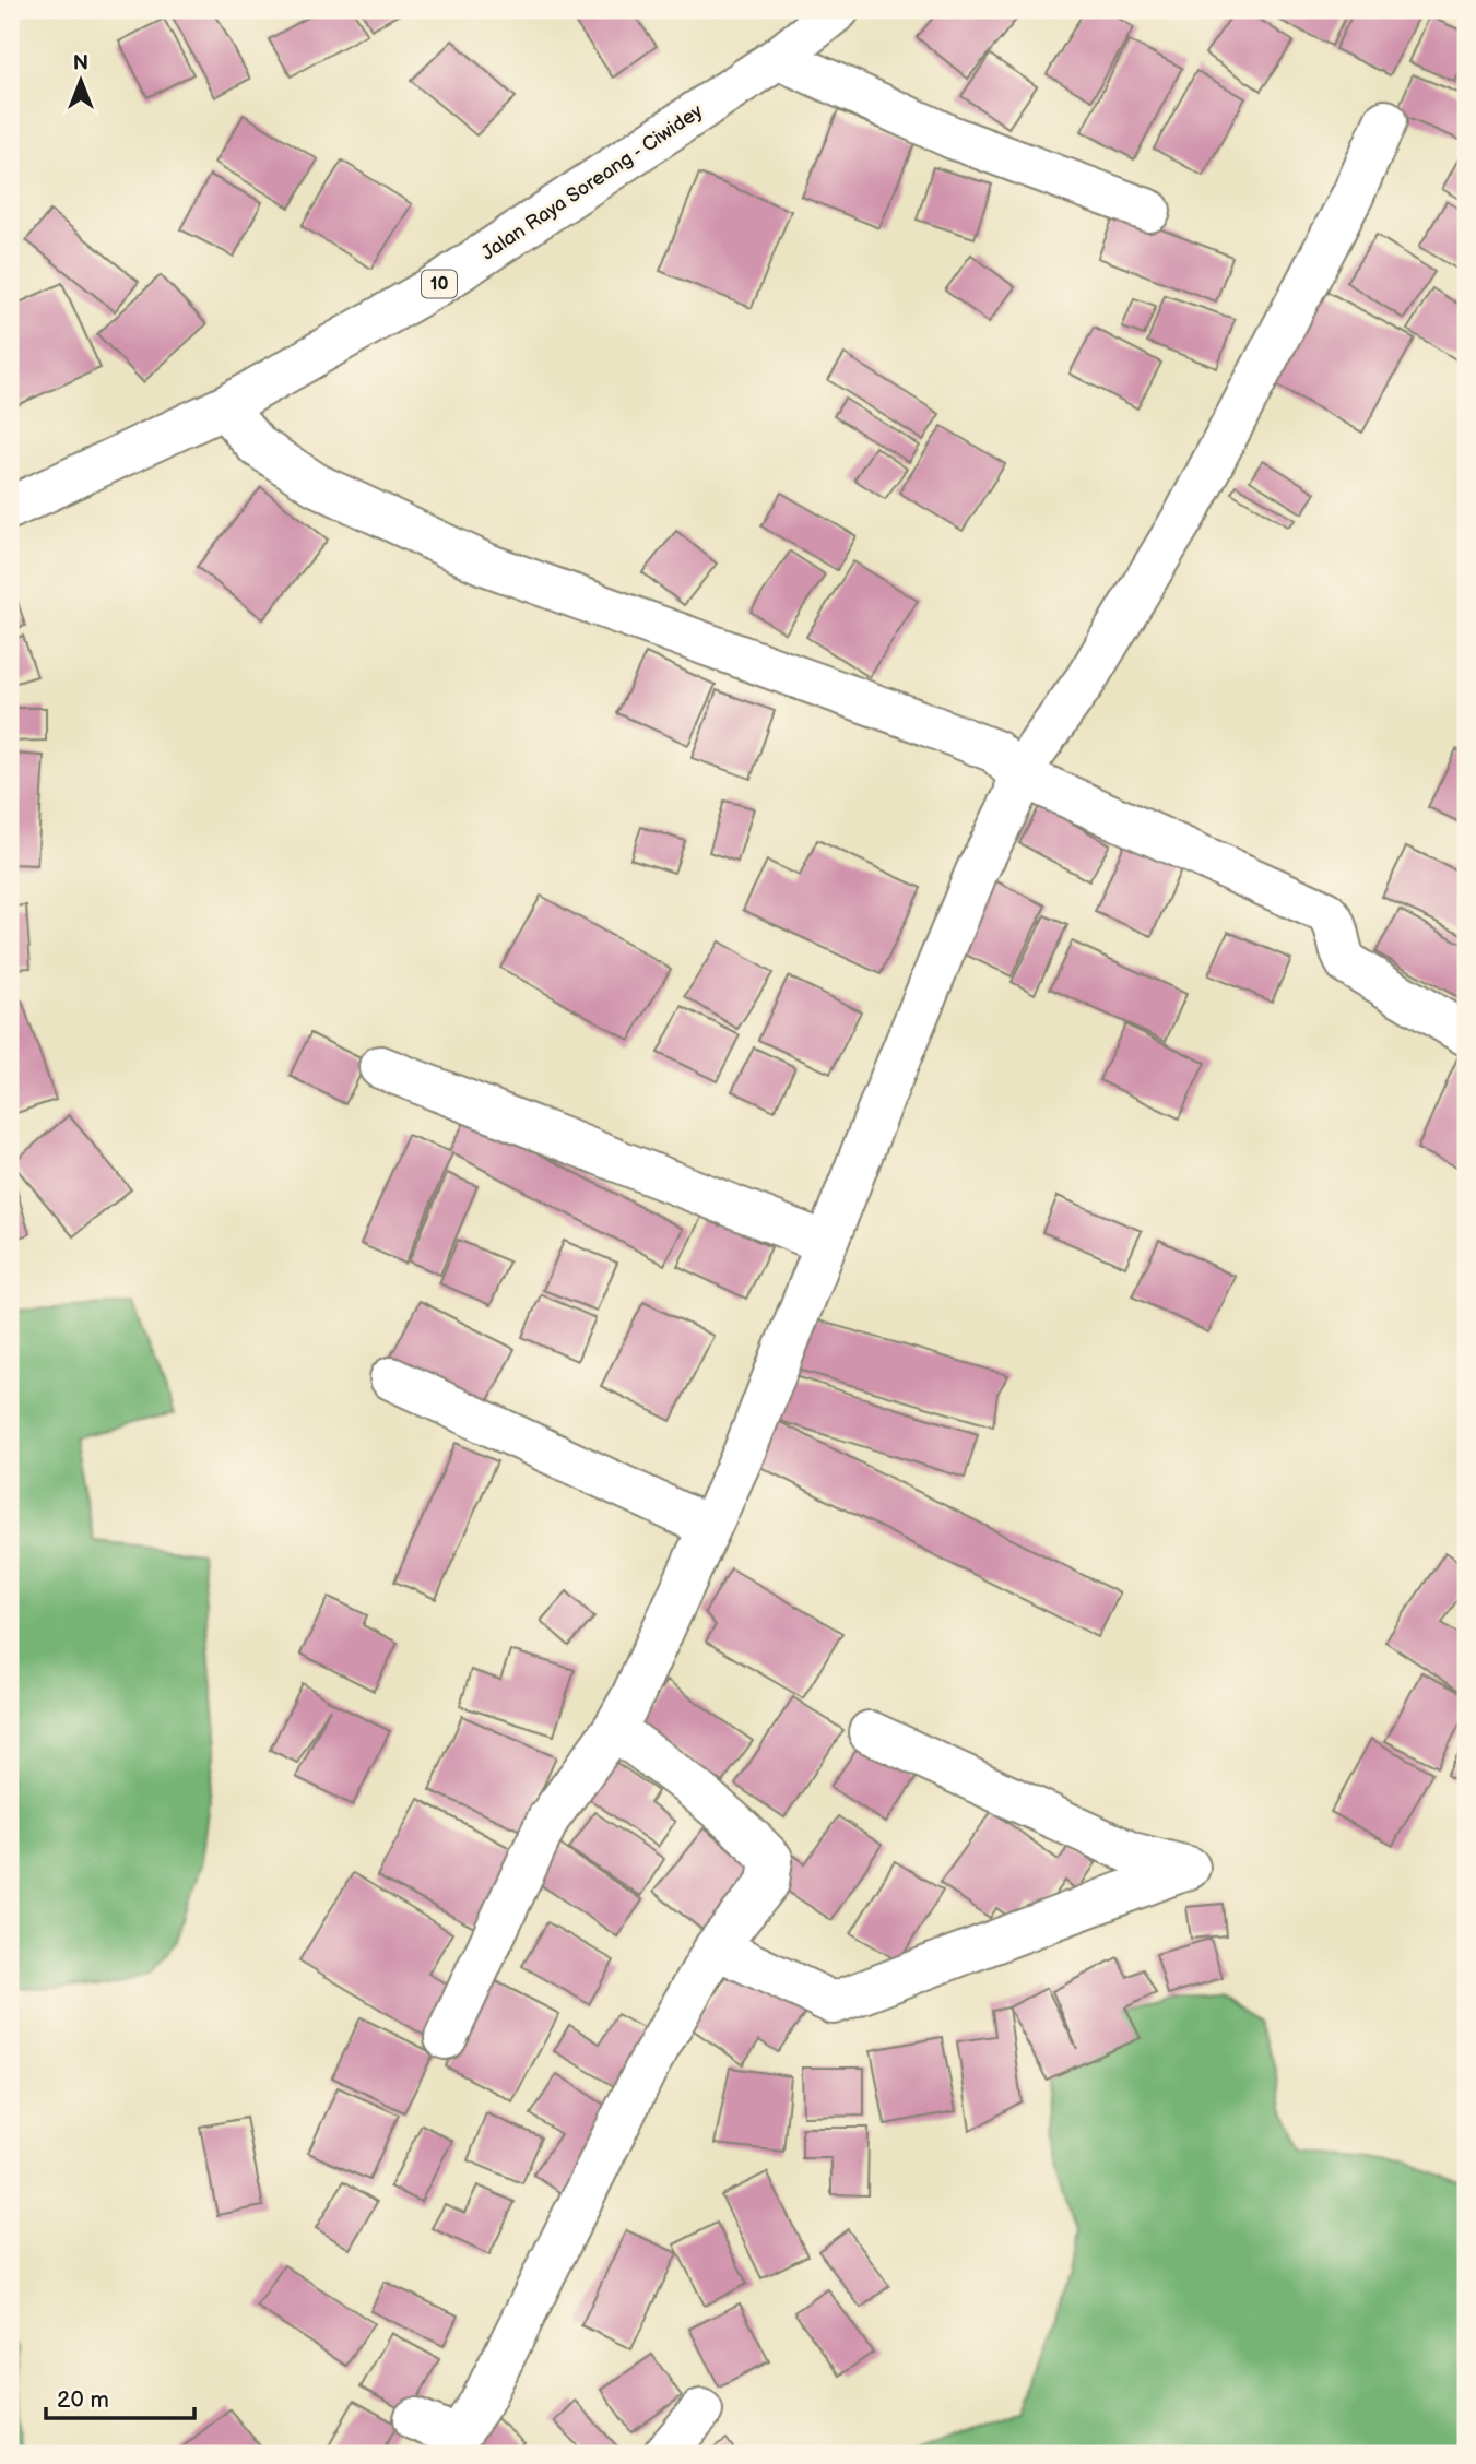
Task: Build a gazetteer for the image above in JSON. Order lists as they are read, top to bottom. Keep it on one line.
{"streets":{"main road":["Jalan Raya Soreang - Ciwidey","10"]},"scale_bar":"20 m","north":"top"}
